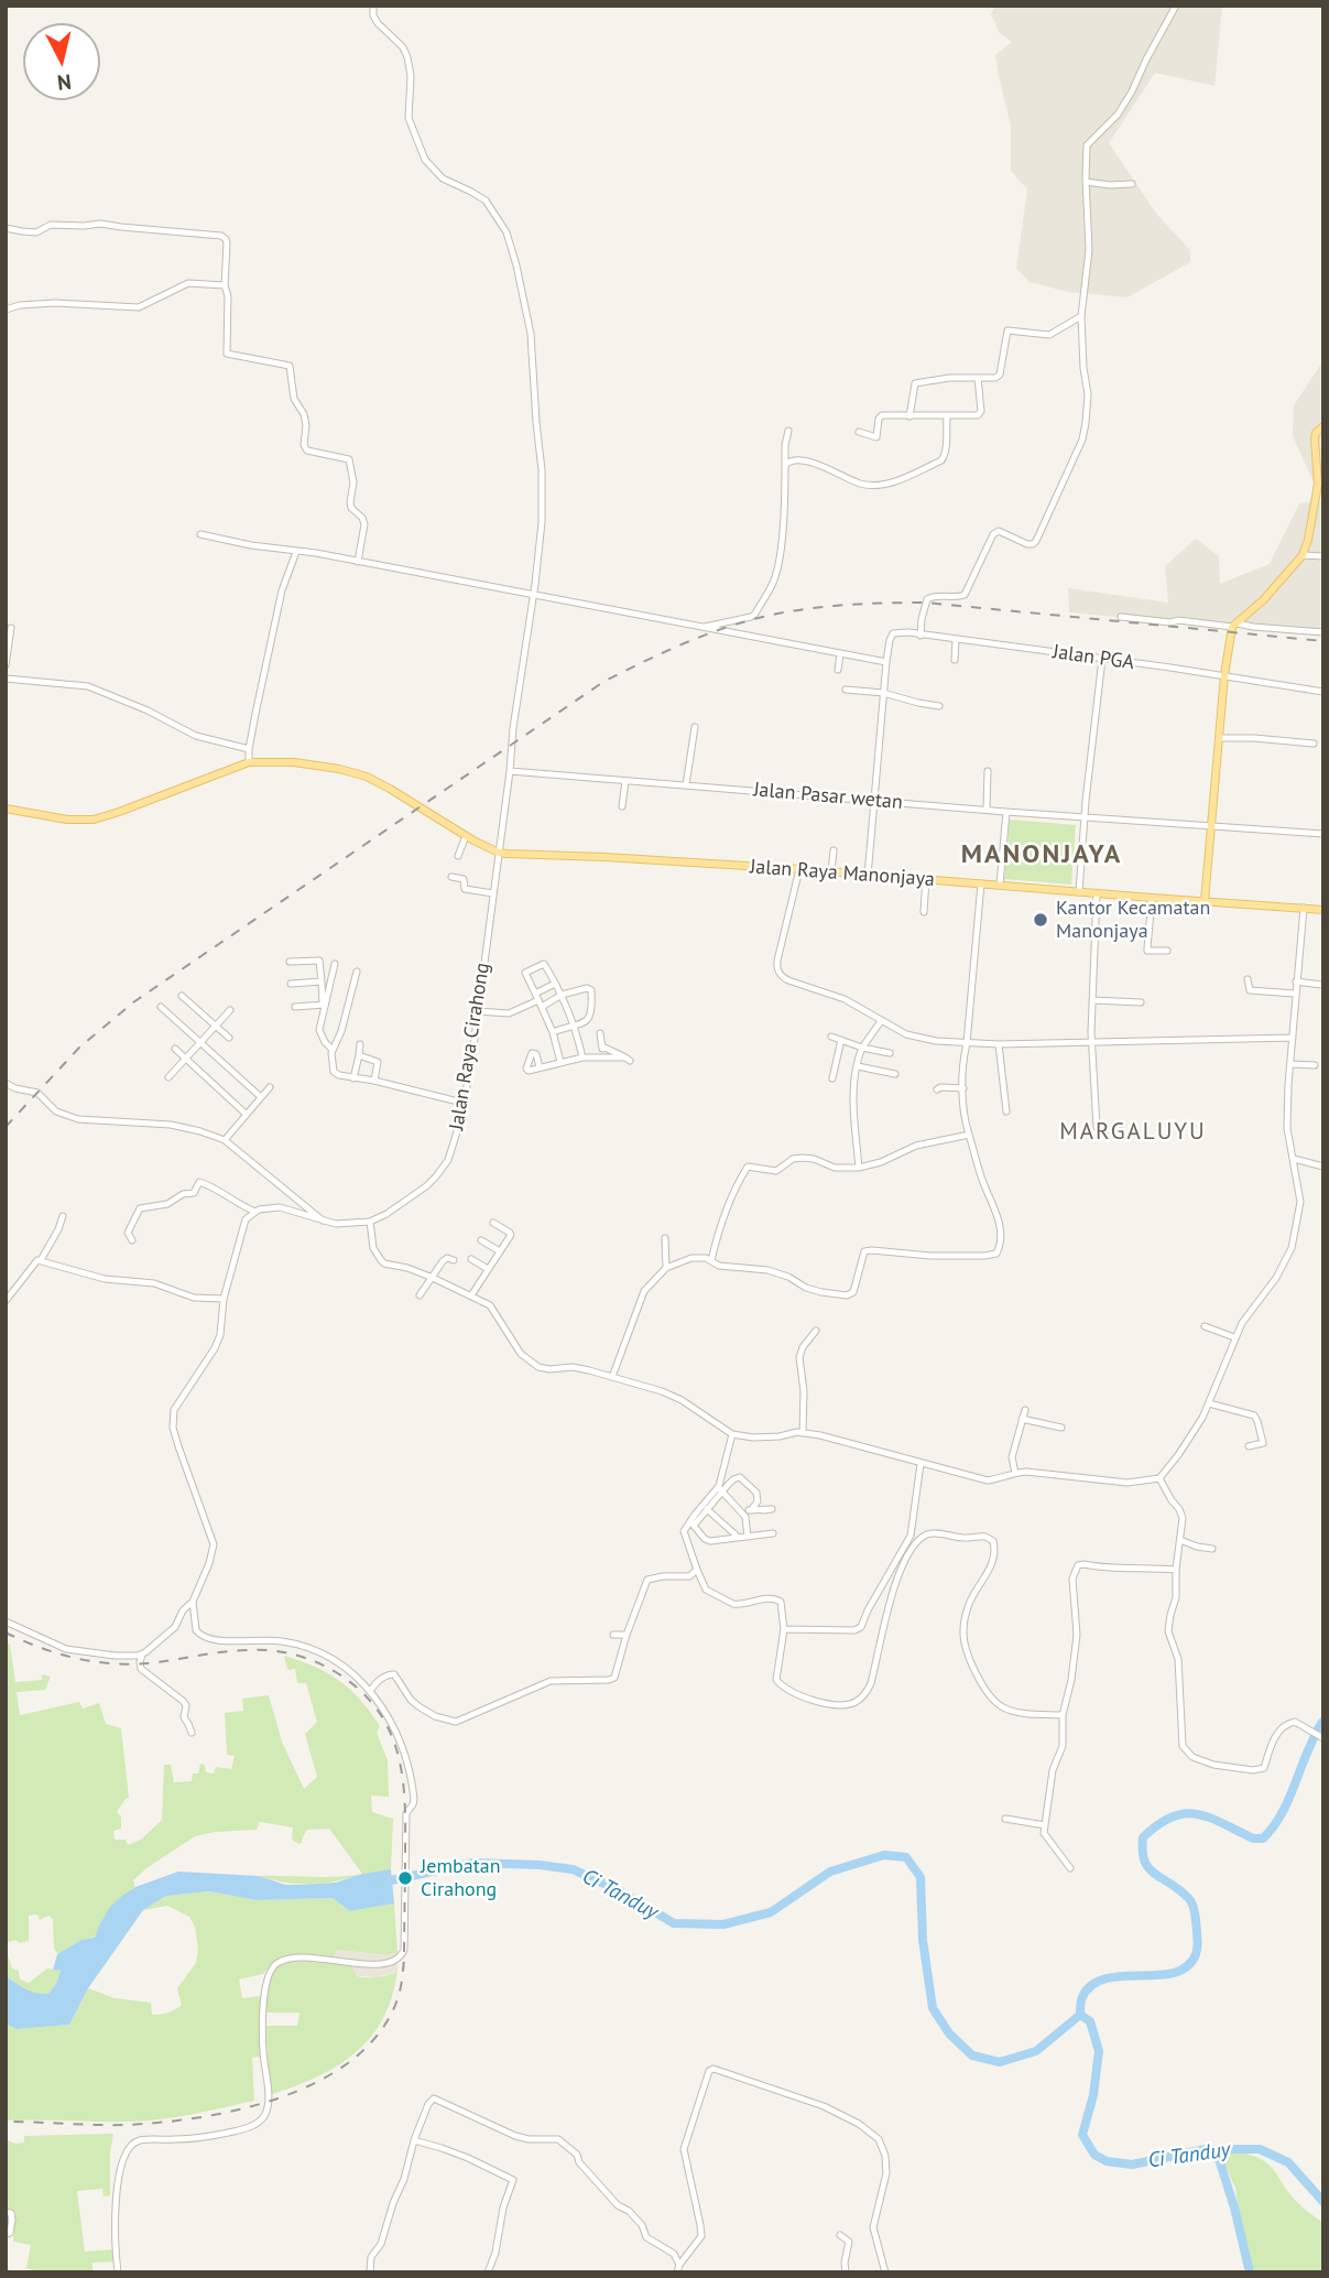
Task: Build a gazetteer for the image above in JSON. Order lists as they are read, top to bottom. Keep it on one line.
{"streets":{"main road":["Jalan Raya Manonjaya"],"street":["Jalan PGA","Jalan Pasar wetan","Jalan Raya Cirahong"]},"crossings":[["Jalan Pasar wetan","Jalan Raya Cirahong"],["Jalan Raya Manonjaya","Jalan Raya Cirahong"]],"districts":["MANONJAYA","MARGALUYU"],"water":["Ci Tanduy"],"places":["Kantor Kecamatan Manonjaya","Jembatan Cirahong"],"north":"bottom"}
